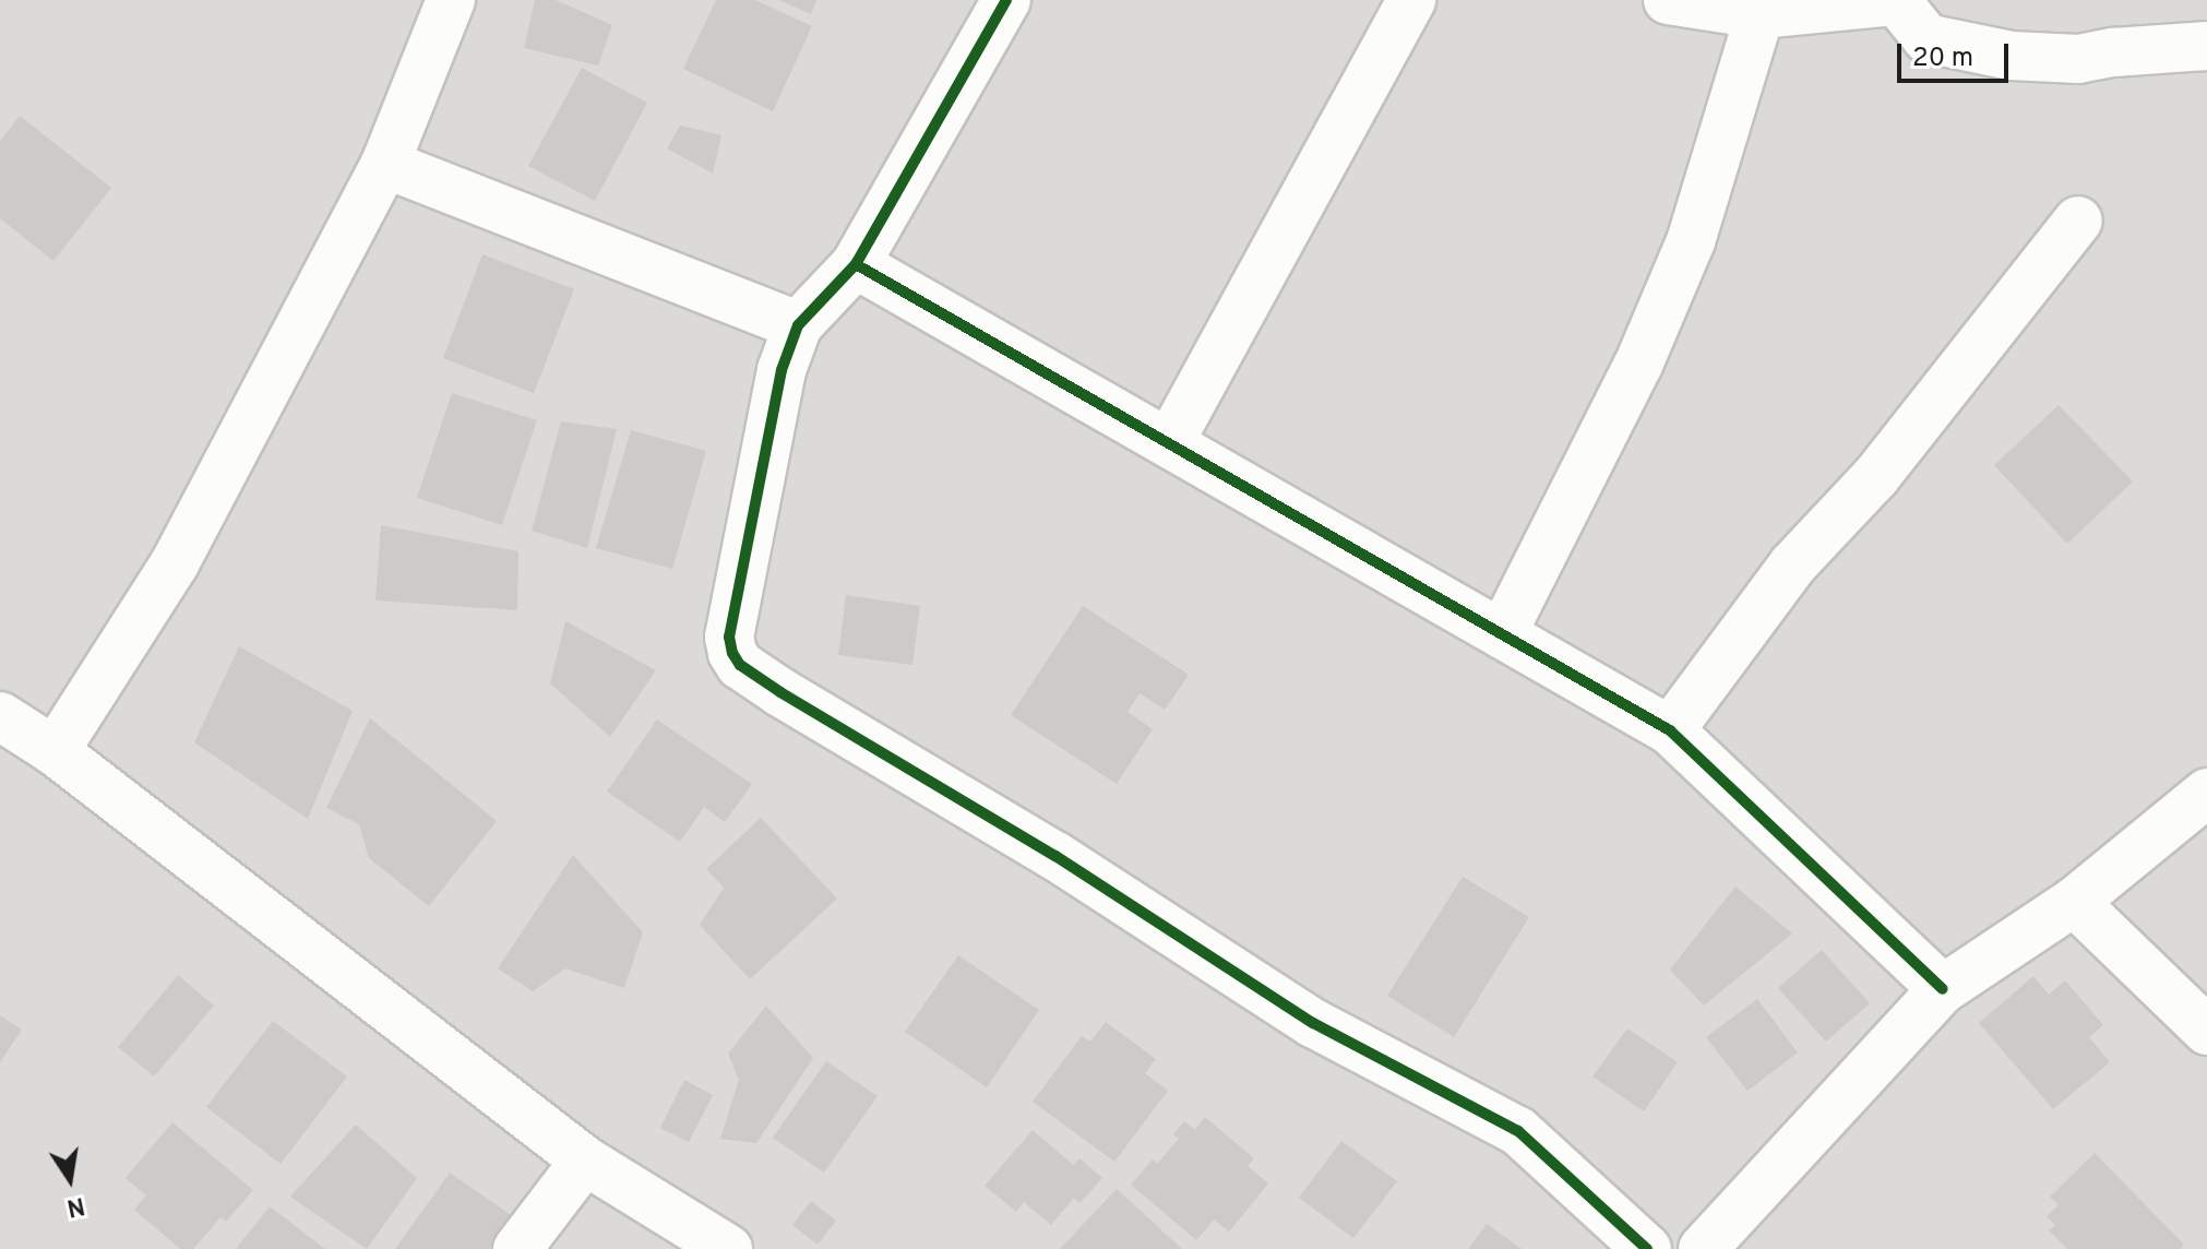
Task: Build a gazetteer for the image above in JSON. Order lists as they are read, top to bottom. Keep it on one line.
{"scale_bar":"20 m","north":"bottom"}
